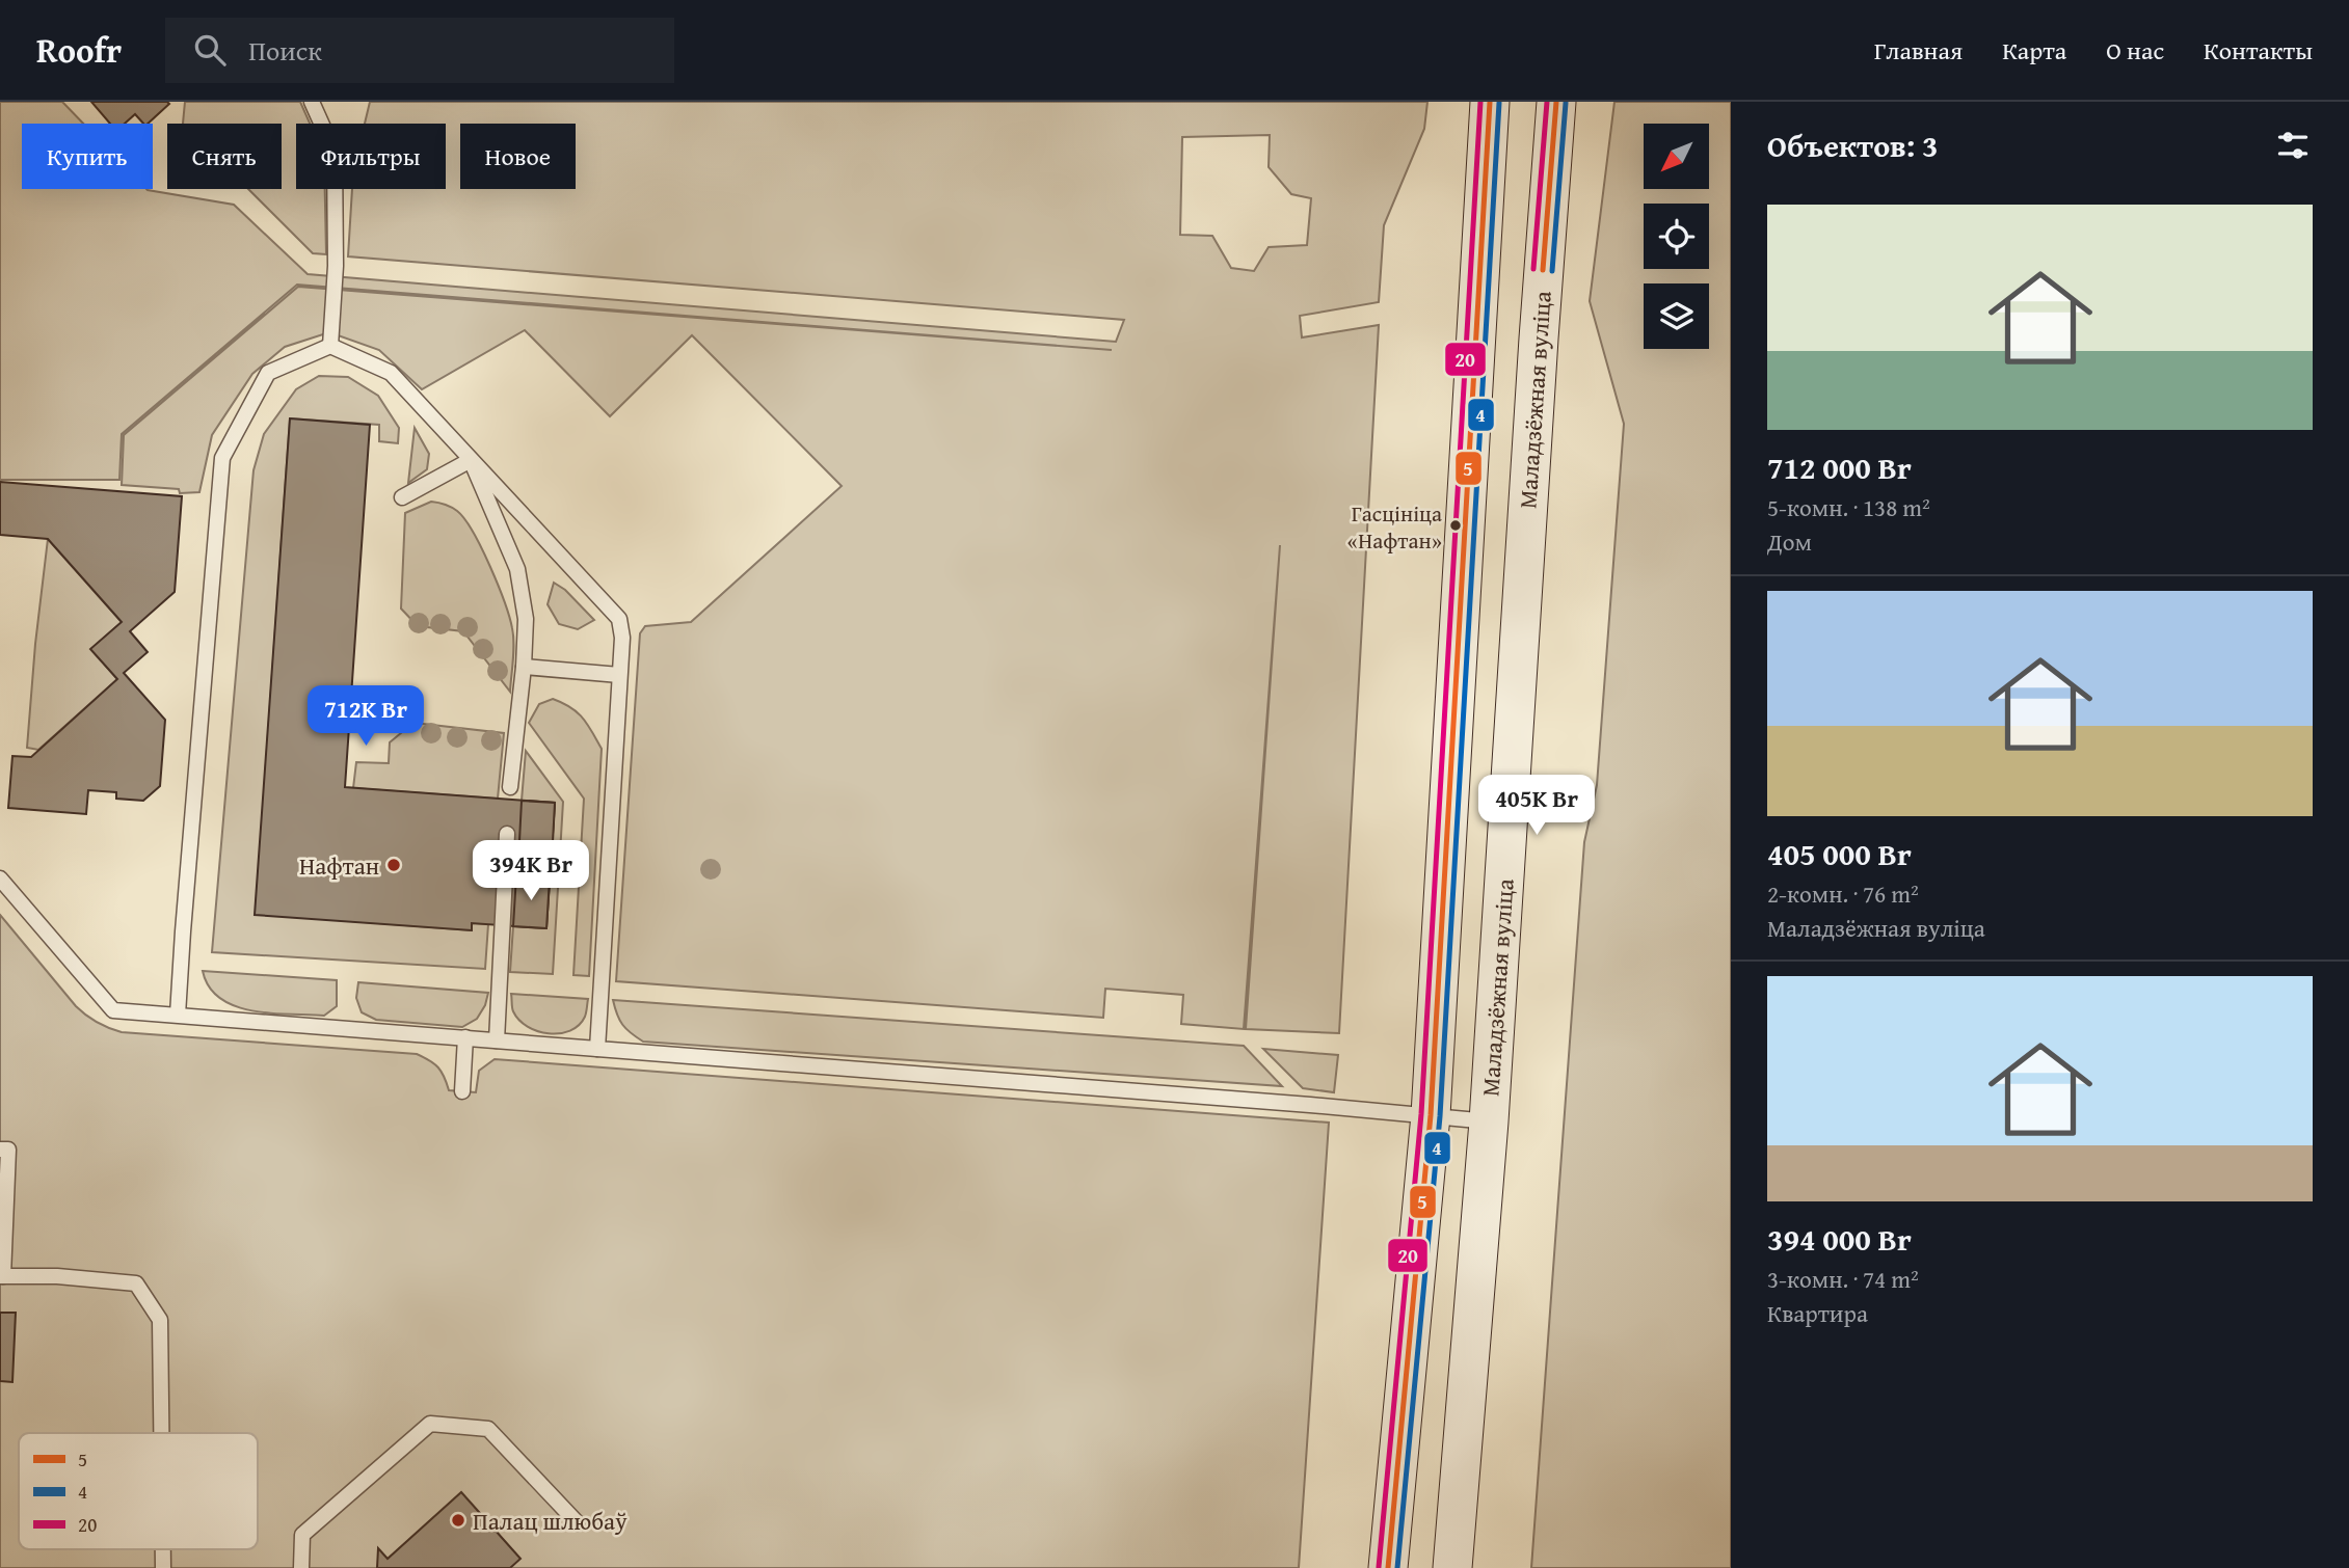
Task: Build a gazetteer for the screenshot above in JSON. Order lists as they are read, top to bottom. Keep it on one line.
{"streets":{"main road":["Маладзёжная вуліца"]},"places":["Гасцініца «Нафтан»","Нафтан","Палац шлюбаў"],"lines":["transit line 5","transit line 20","transit line 4"],"legend":["5","4","20"],"north":"bottom left","page":{"header":"Roofr","search":"Поиск","nav":["Главная","Карта","О нас","Контакты"],"heading":"Объектов: 3","chip":["Купить","Снять","Фильтры","Новое"],"list":[{"name":"712 000 Br","note":"5-комн. · 138 m² · Дом"},{"name":"405 000 Br","note":"2-комн. · 76 m² · Маладзёжная вуліца"},{"name":"394 000 Br","note":"3-комн. · 74 m² · Квартира"}],"price":["712K Br","405K Br","394K Br"]}}
